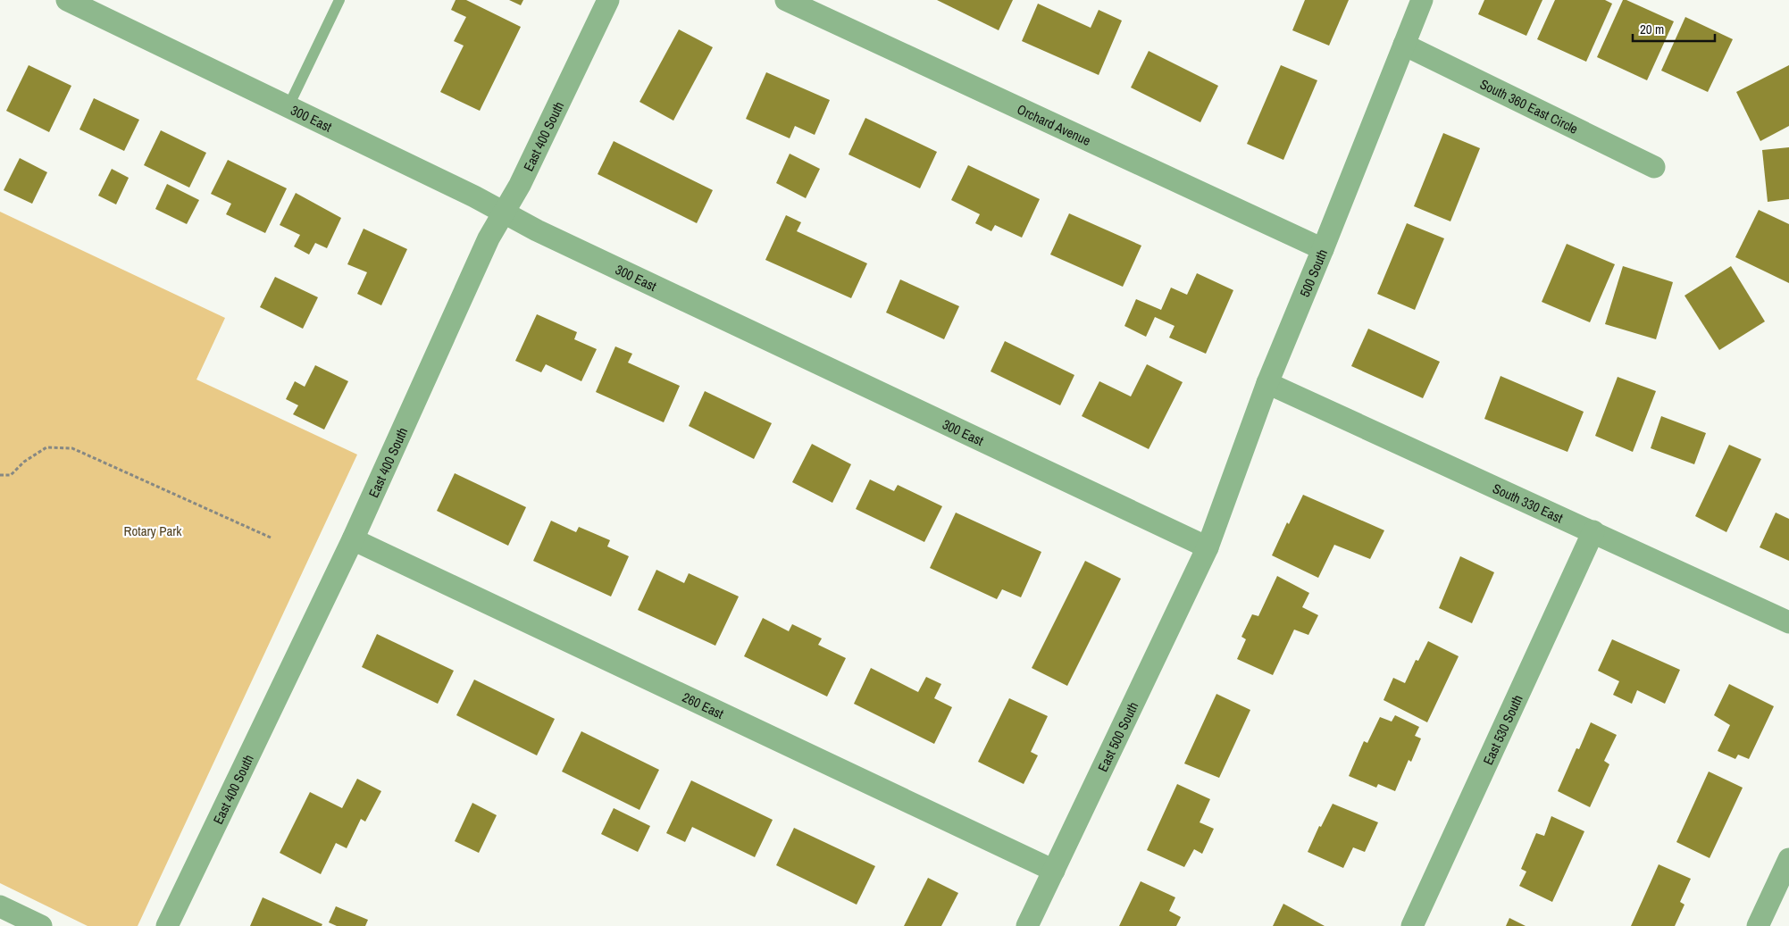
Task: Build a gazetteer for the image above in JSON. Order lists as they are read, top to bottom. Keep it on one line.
{"streets":{"street":["South 360 East Circle","300 East","Orchard Avenue","East 400 South","500 South","South 330 East","260 East","East 530 South","East 500 South"]},"crossings":[["South 360 East Circle","500 South"],["300 East","East 400 South"],["300 East","500 South"],["300 East","East 500 South"],["Orchard Avenue","500 South"],["East 400 South","260 East"],["500 South","South 330 East"],["500 South","East 500 South"],["South 330 East","East 530 South"],["260 East","East 500 South"]],"parks":["Rotary Park"],"scale_bar":"20 m"}
